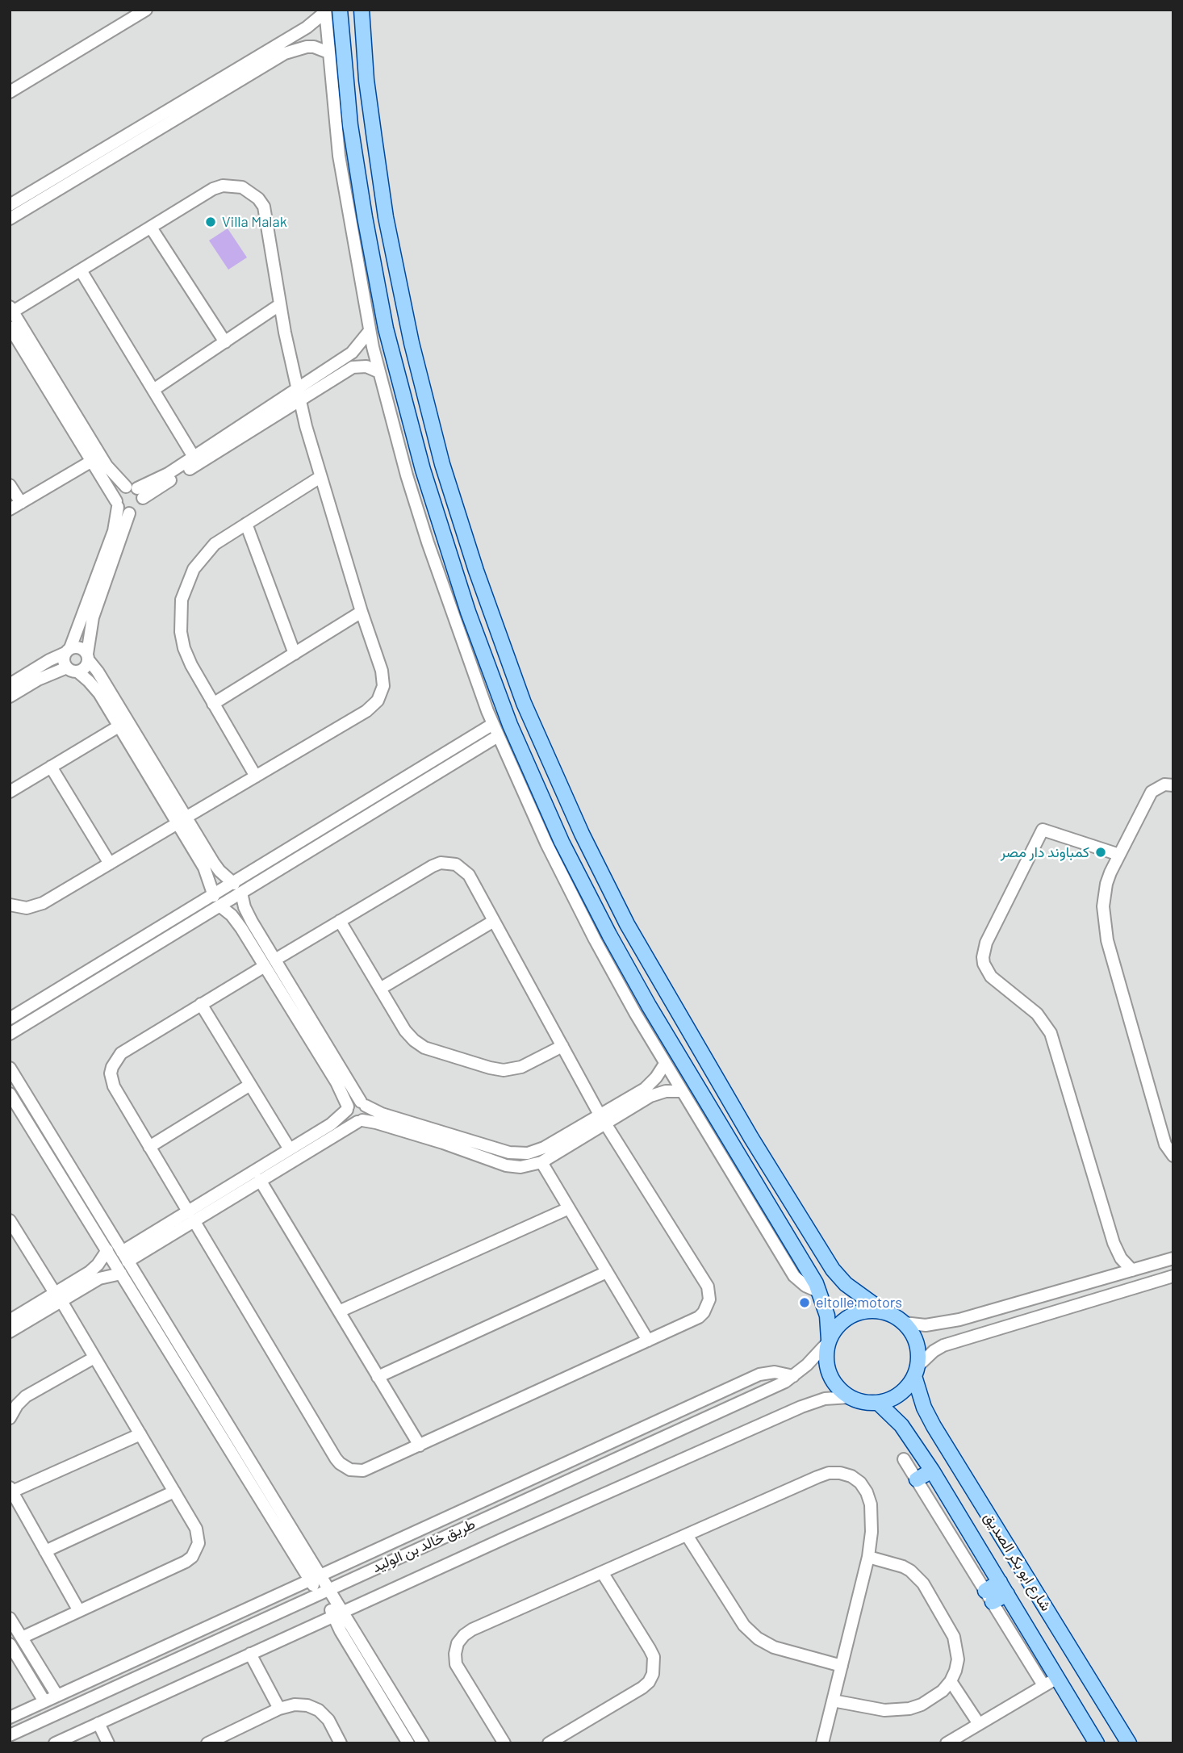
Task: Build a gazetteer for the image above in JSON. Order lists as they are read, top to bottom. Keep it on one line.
{"streets":{"main road":["شارع ابو بكر الصديق"],"street":["طريق خالد بن الوليد"]},"crossings":[["طريق خالد بن الوليد","شارع ابو بكر الصديق"]],"places":["Villa Malak","كمباوند دار مصر","eltolle motors"]}
